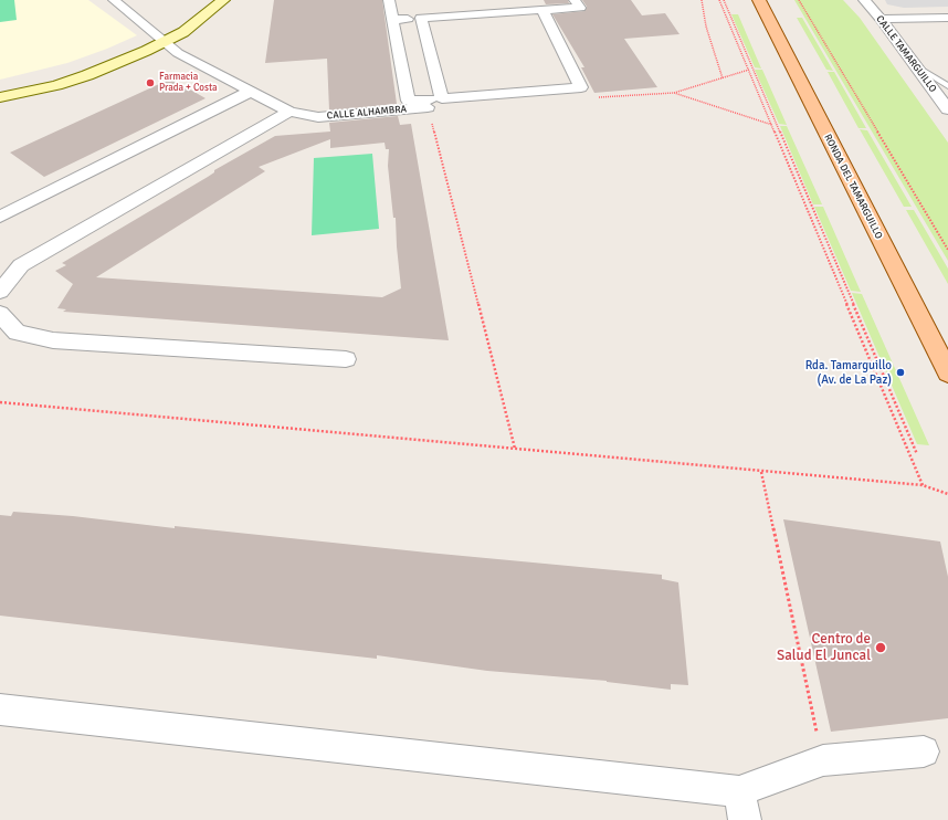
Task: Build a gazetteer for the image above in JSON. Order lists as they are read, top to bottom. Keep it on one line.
{"streets":{"main road":["RONDA DEL TAMARGUILLO"],"street":["CALLE TAMARGUILLO","CALLE ALHAMBRA"]},"places":["Farmacia Prada + Costa","Rda. Tamarguillo (Av. de La Paz)","Centro de Salud El Juncal"]}
